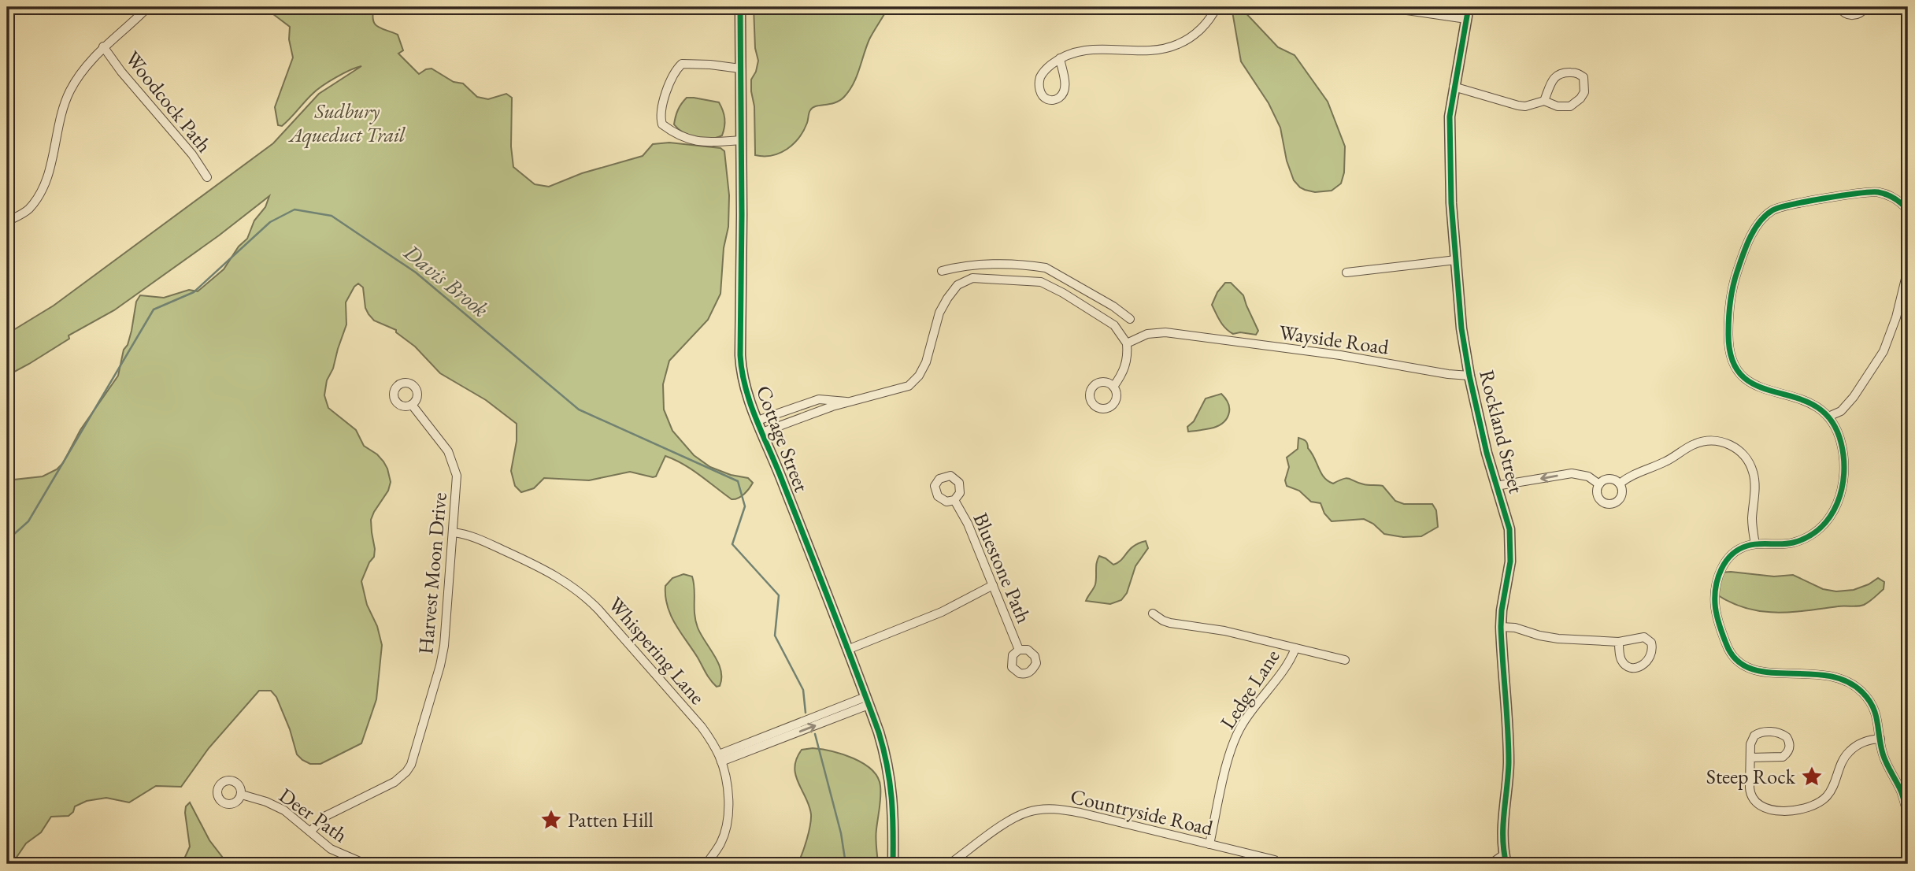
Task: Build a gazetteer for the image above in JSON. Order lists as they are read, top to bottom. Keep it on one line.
{"streets":{"street":["Woodcock Path","Wayside Road","Rockland Street","Cottage Street","Bluestone Path","Harvest Moon Drive","Whispering Lane","Ledge Lane","Countryside Road","Deer Path"]},"crossings":[["Wayside Road","Rockland Street"],["Harvest Moon Drive","Whispering Lane"],["Harvest Moon Drive","Deer Path"],["Ledge Lane","Countryside Road"]],"water":["Davis Brook"],"parks":["Sudbury Aqueduct Trail"],"places":{"place":["Steep Rock","Patten Hill"]}}
